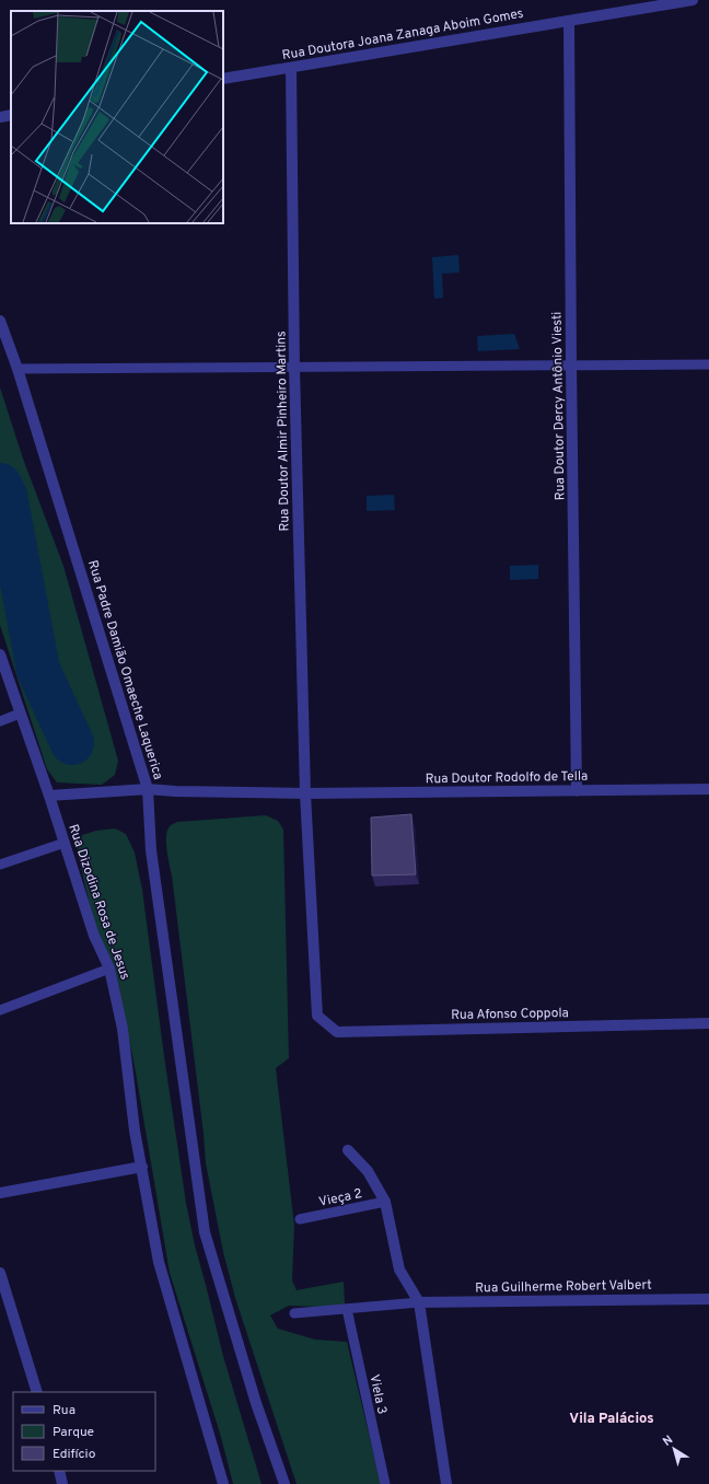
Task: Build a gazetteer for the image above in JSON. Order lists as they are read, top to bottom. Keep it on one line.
{"streets":{"street":["Rua Doutora Joana Zanaga Aboim Gomes","Rua Doutor Dercy Antônio Viesti","Rua Doutor Almir Pinheiro Martins","Rua Padre Damião Omaeche Laquerica","Rua Doutor Rodolfo de Tella","Rua Dizodina Rosa de Jesus","Rua Afonso Coppola","Rua Guilherme Robert Valbert"],"lane":["Vieça 2","Viela 3"]},"crossings":[["Rua Doutora Joana Zanaga Aboim Gomes","Rua Doutor Dercy Antônio Viesti"],["Rua Doutora Joana Zanaga Aboim Gomes","Rua Doutor Almir Pinheiro Martins"],["Rua Doutor Dercy Antônio Viesti","Rua Doutor Rodolfo de Tella"],["Rua Doutor Almir Pinheiro Martins","Rua Padre Damião Omaeche Laquerica"],["Rua Doutor Almir Pinheiro Martins","Rua Doutor Rodolfo de Tella"],["Rua Doutor Almir Pinheiro Martins","Rua Afonso Coppola"],["Rua Padre Damião Omaeche Laquerica","Rua Doutor Rodolfo de Tella"],["Rua Padre Damião Omaeche Laquerica","Rua Afonso Coppola"],["Rua Doutor Rodolfo de Tella","Rua Afonso Coppola"]],"districts":["Vila Palácios"],"legend":["Rua","Parque","Edifício"],"north":"top left"}
